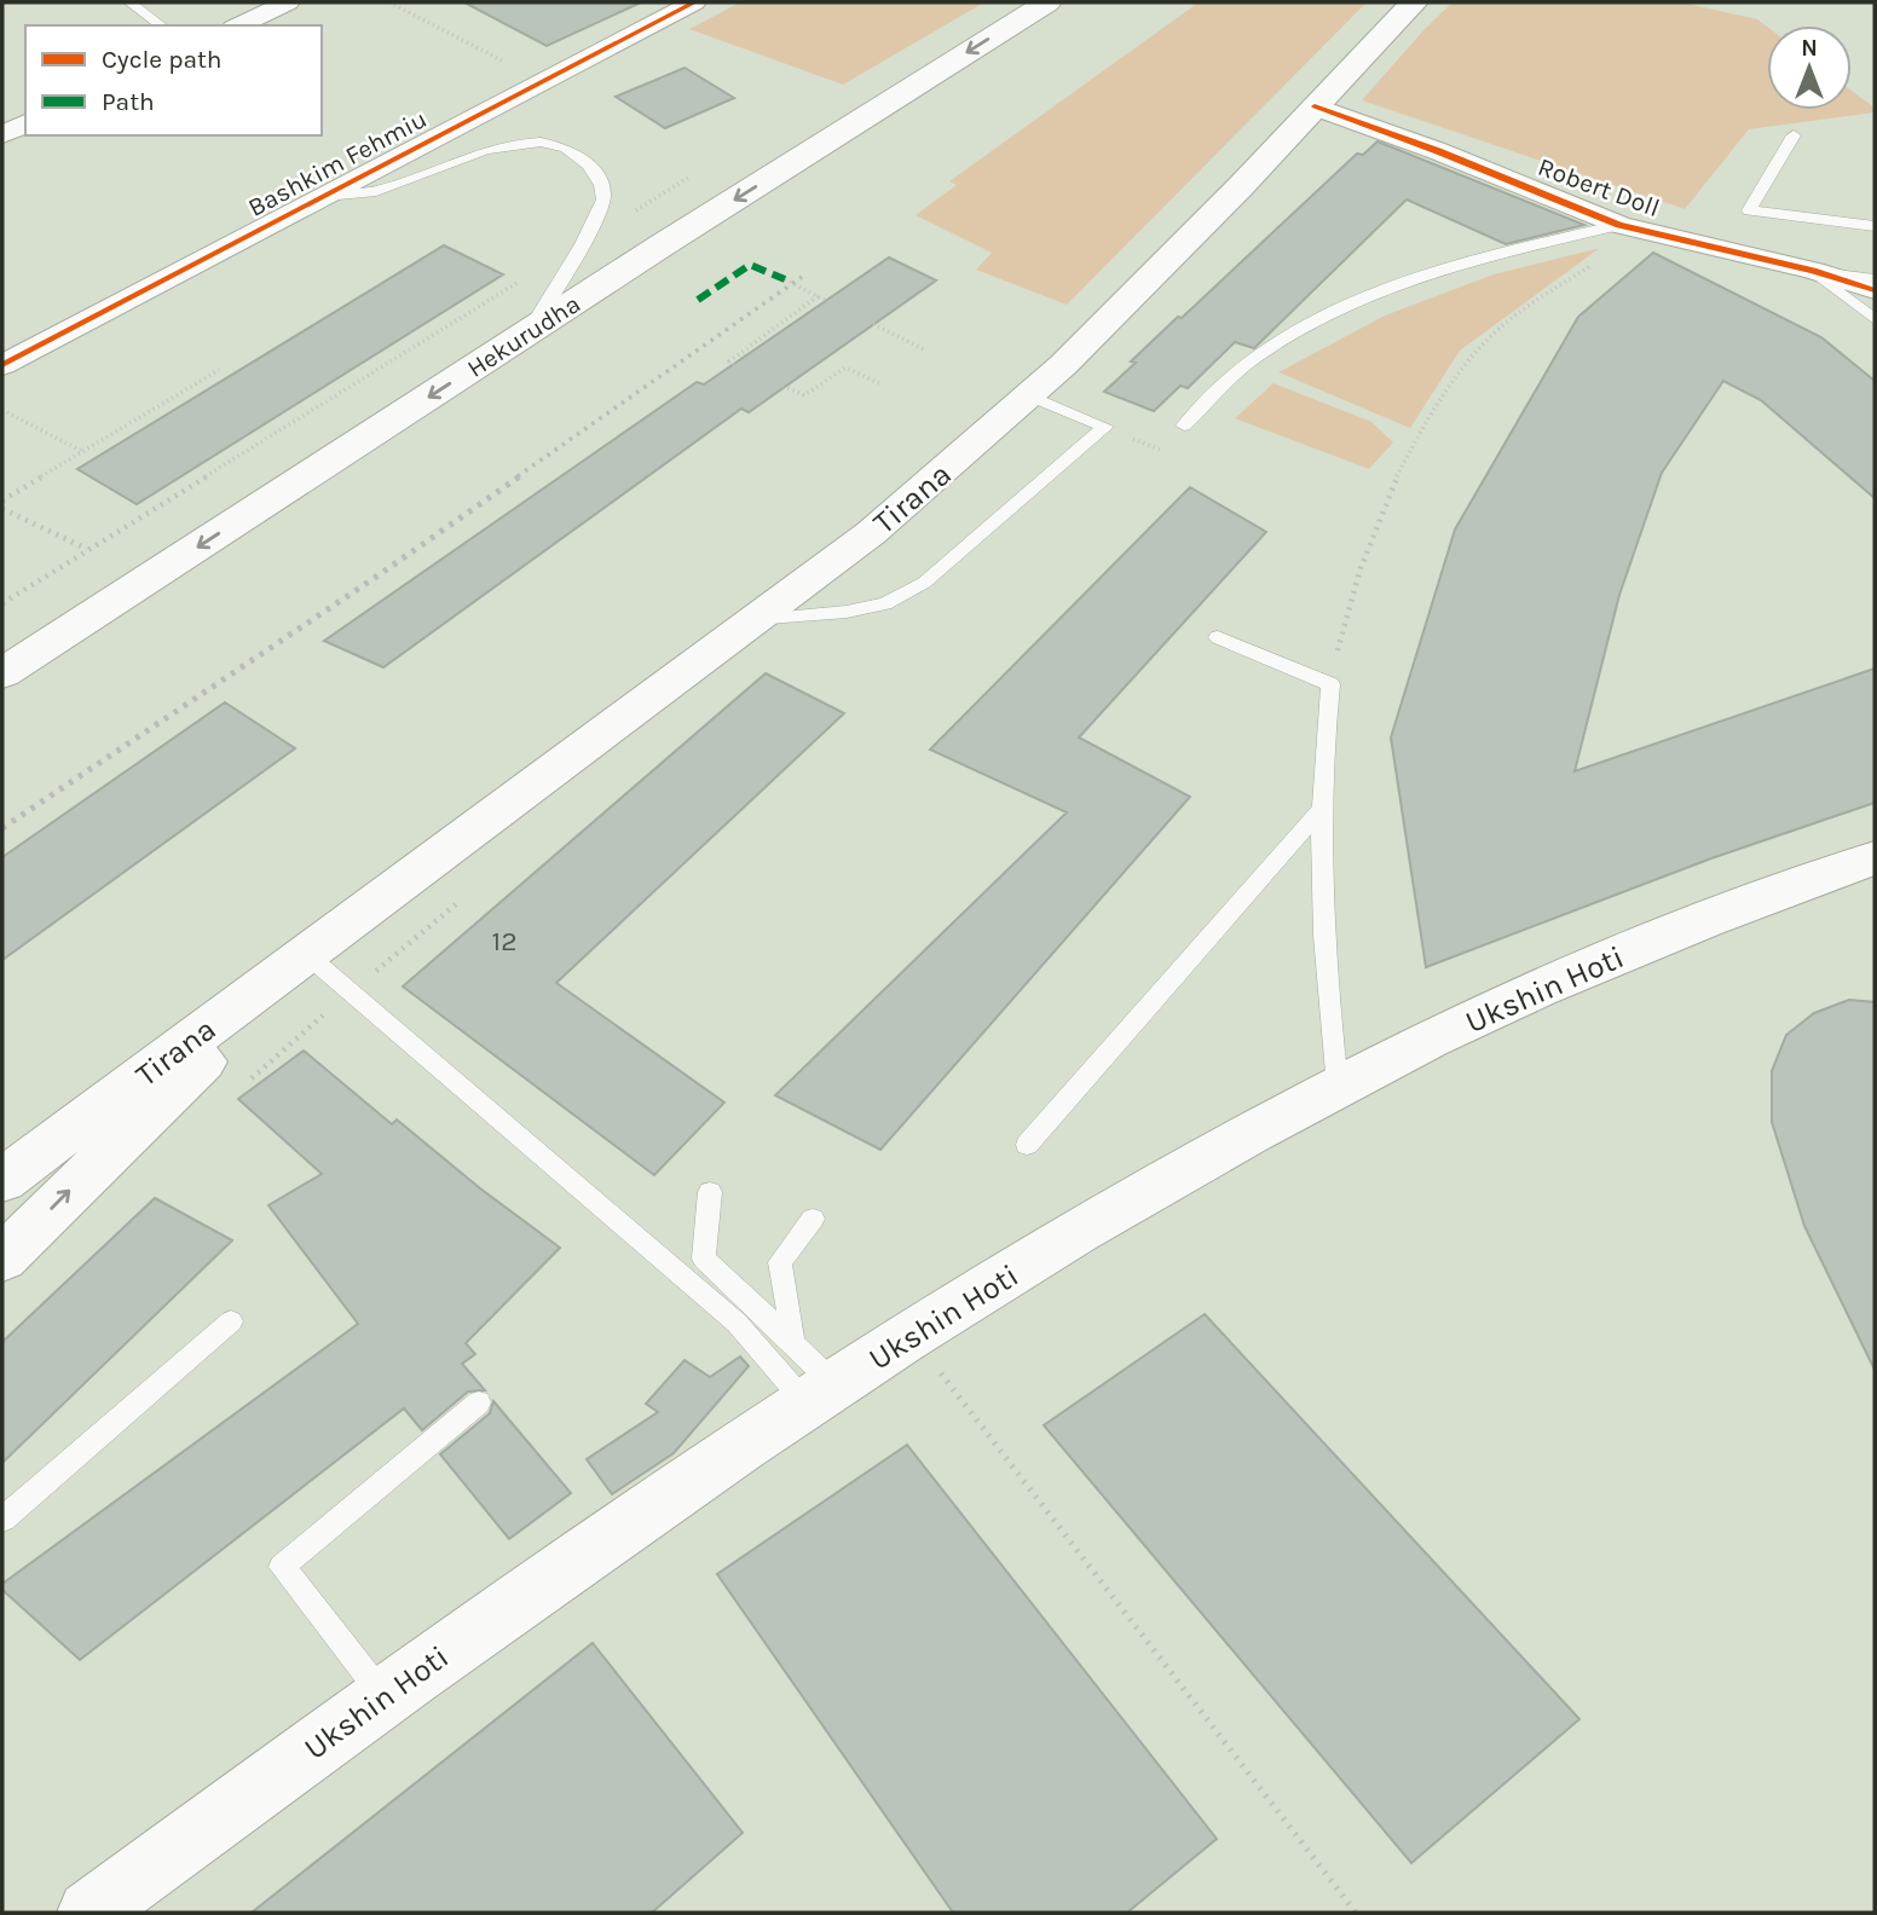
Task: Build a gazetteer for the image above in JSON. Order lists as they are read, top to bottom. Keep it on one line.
{"streets":{"main road":["Hekurudha","Tirana","Ukshin Hoti"],"street":["Bashkim Fehmiu","Robert Doll"]},"crossings":[["Robert Doll","Tirana"]],"one_way":["Hekurudha"],"house_numbers":["12"],"legend":["Cycle path","Path"],"north":"top"}
